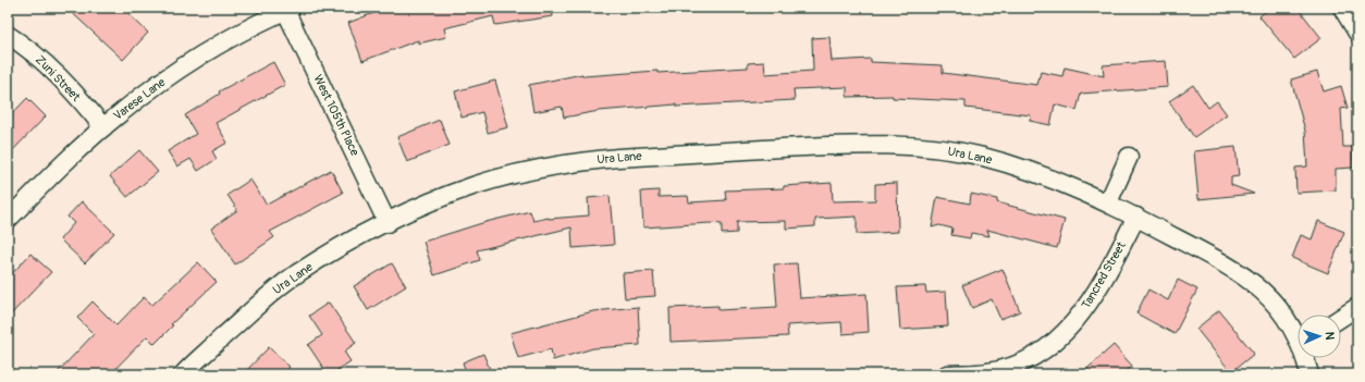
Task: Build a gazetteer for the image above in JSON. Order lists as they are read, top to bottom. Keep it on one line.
{"streets":{"street":["Zuni Street","Varese Lane","West 105th Place","Ura Lane","Tancred Street"]},"crossings":[["Zuni Street","Varese Lane"],["Varese Lane","West 105th Place"],["West 105th Place","Ura Lane"],["Ura Lane","Tancred Street"]],"north":"right"}
